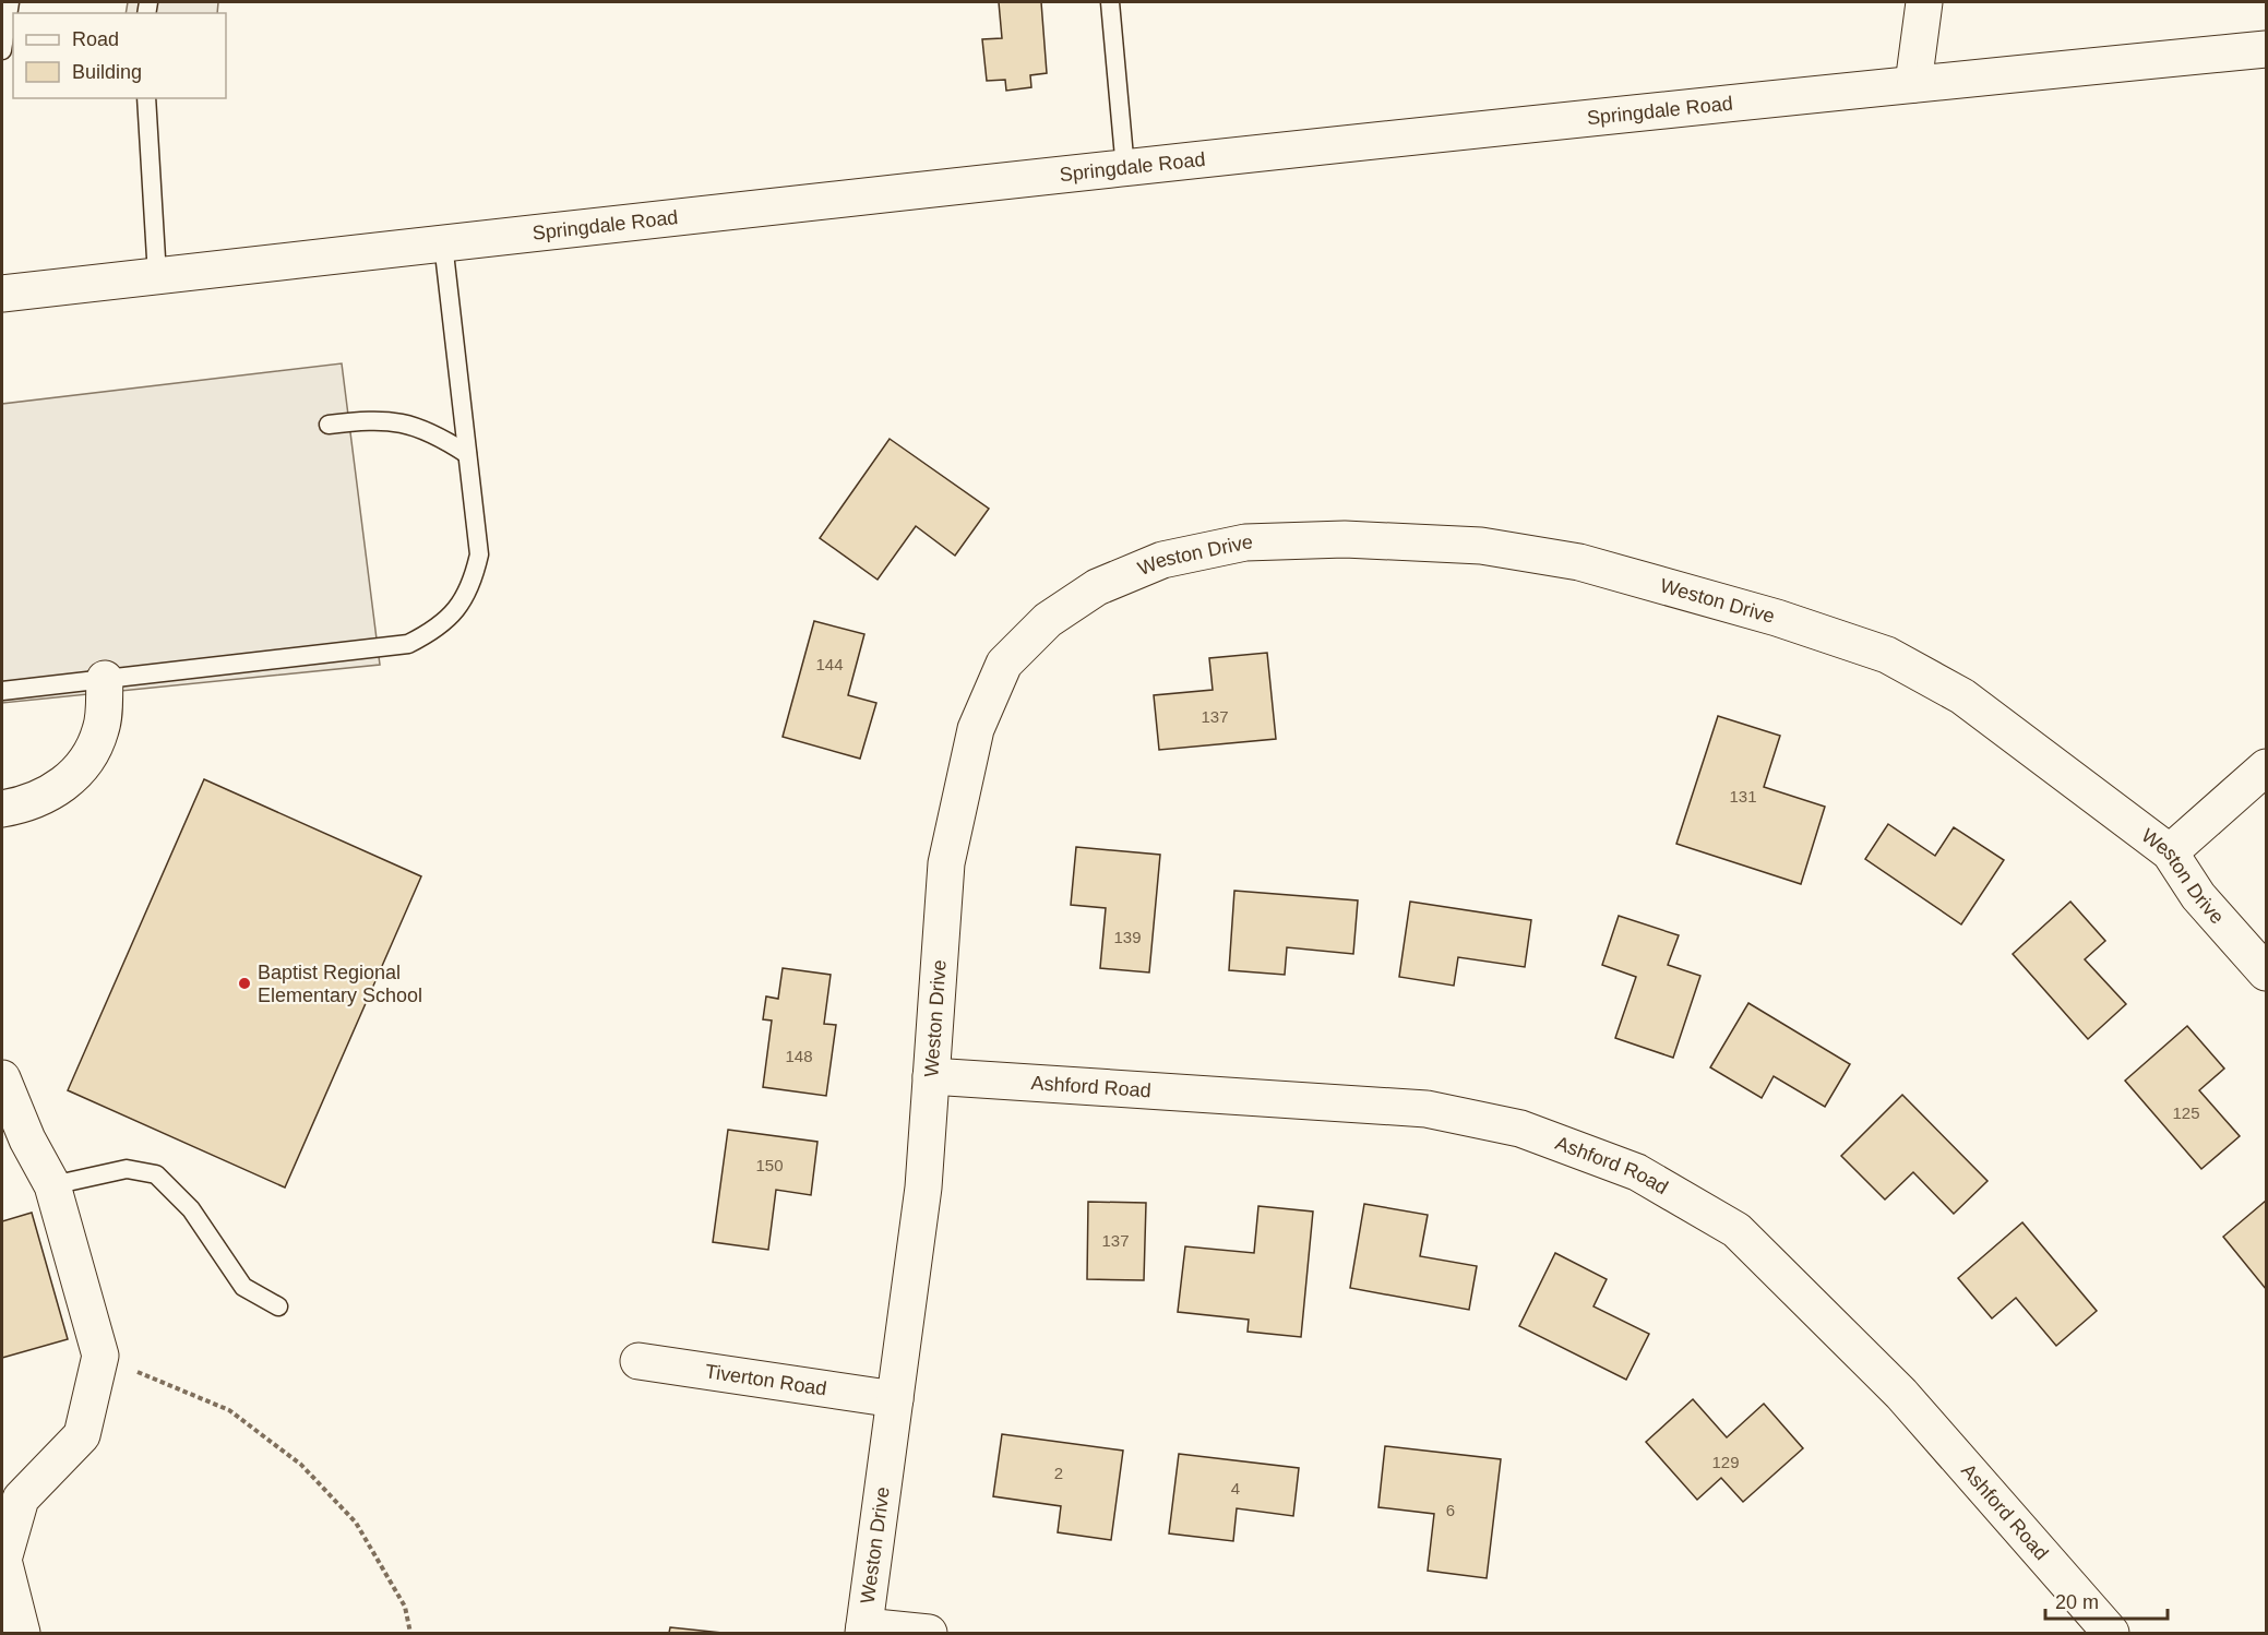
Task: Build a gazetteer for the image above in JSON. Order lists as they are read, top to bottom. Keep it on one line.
{"streets":{"street":["Springdale Road","Weston Drive","Ashford Road","Tiverton Road"]},"crossings":[["Weston Drive","Ashford Road"],["Weston Drive","Tiverton Road"]],"places":["Baptist Regional Elementary School"],"house_numbers":["144","137","131","139","148","125","150","137","129","2","4","6"],"legend":["Road","Building"],"scale_bar":"20 m"}
